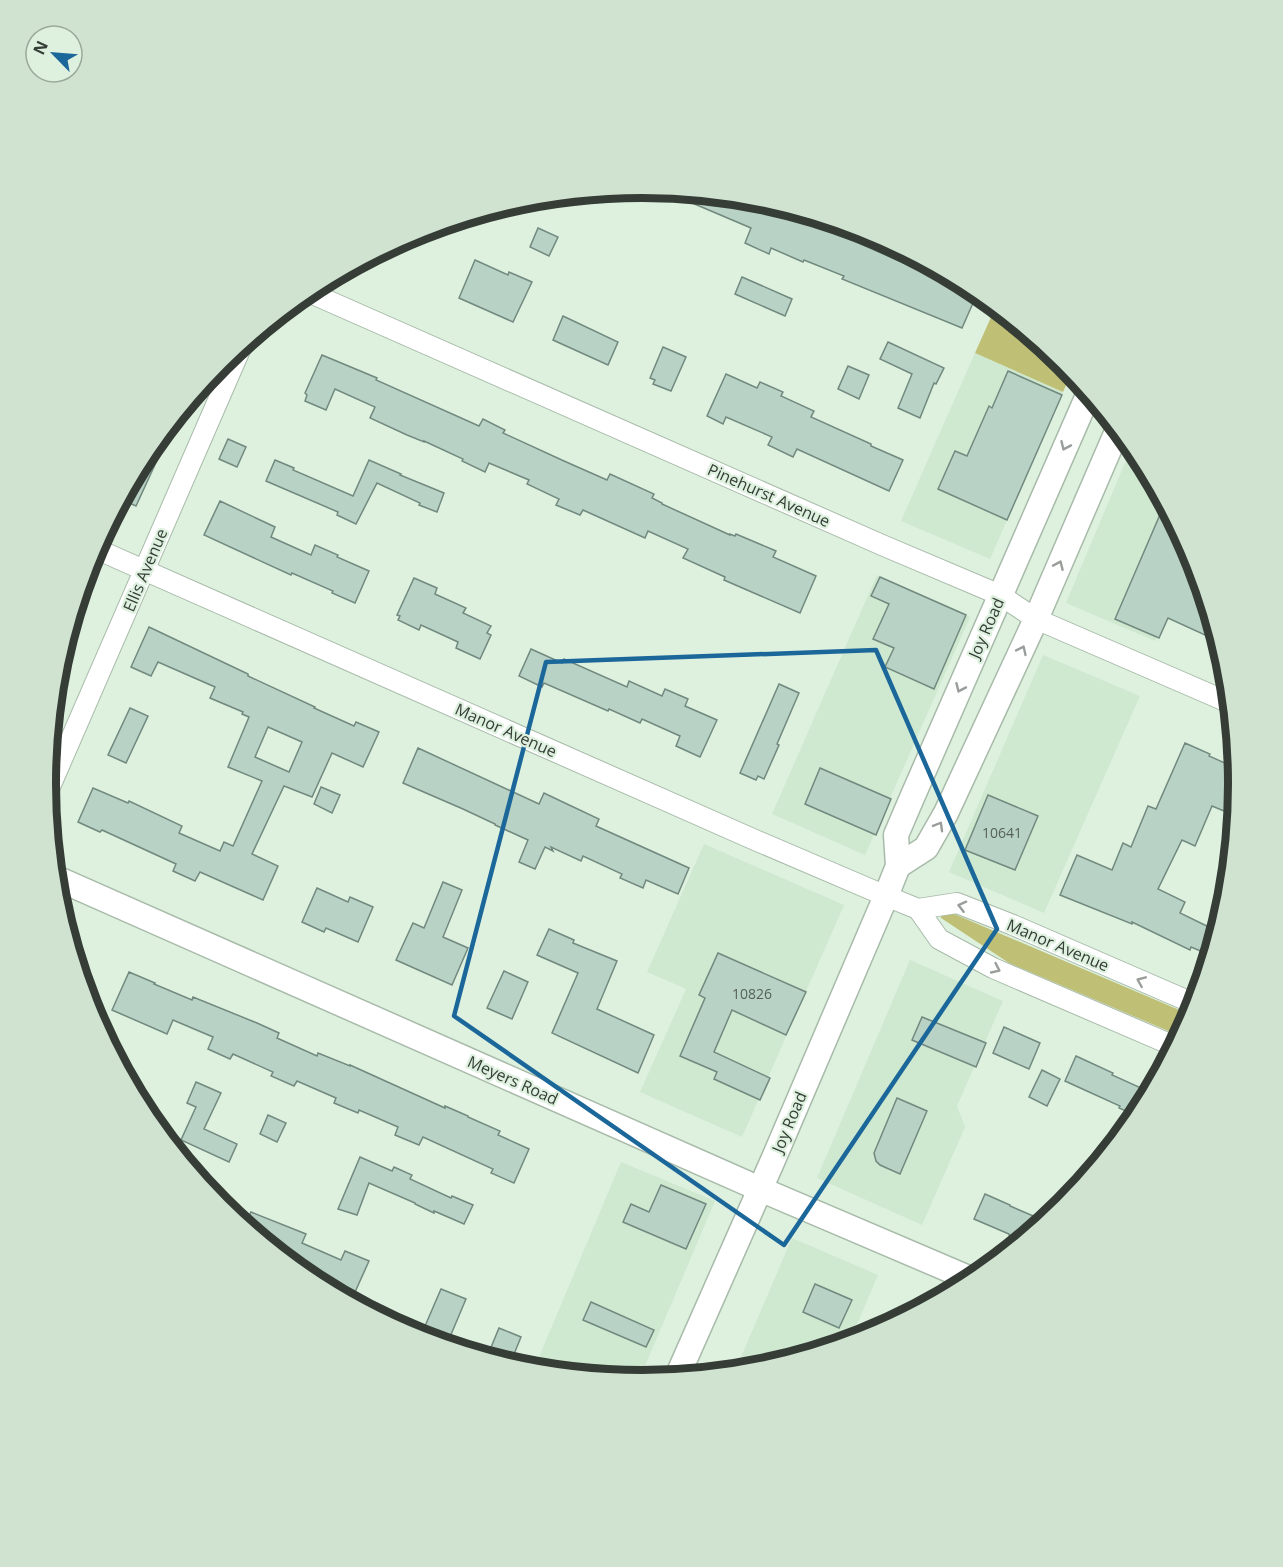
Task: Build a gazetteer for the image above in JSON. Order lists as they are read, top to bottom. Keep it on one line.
{"streets":{"street":["Pinehurst Avenue","Ellis Avenue","Joy Road","Manor Avenue","Meyers Road"]},"crossings":[["Pinehurst Avenue","Joy Road"],["Ellis Avenue","Manor Avenue"],["Joy Road","Manor Avenue"],["Joy Road","Meyers Road"]],"house_numbers":["10641","10826"],"north":"top left"}
